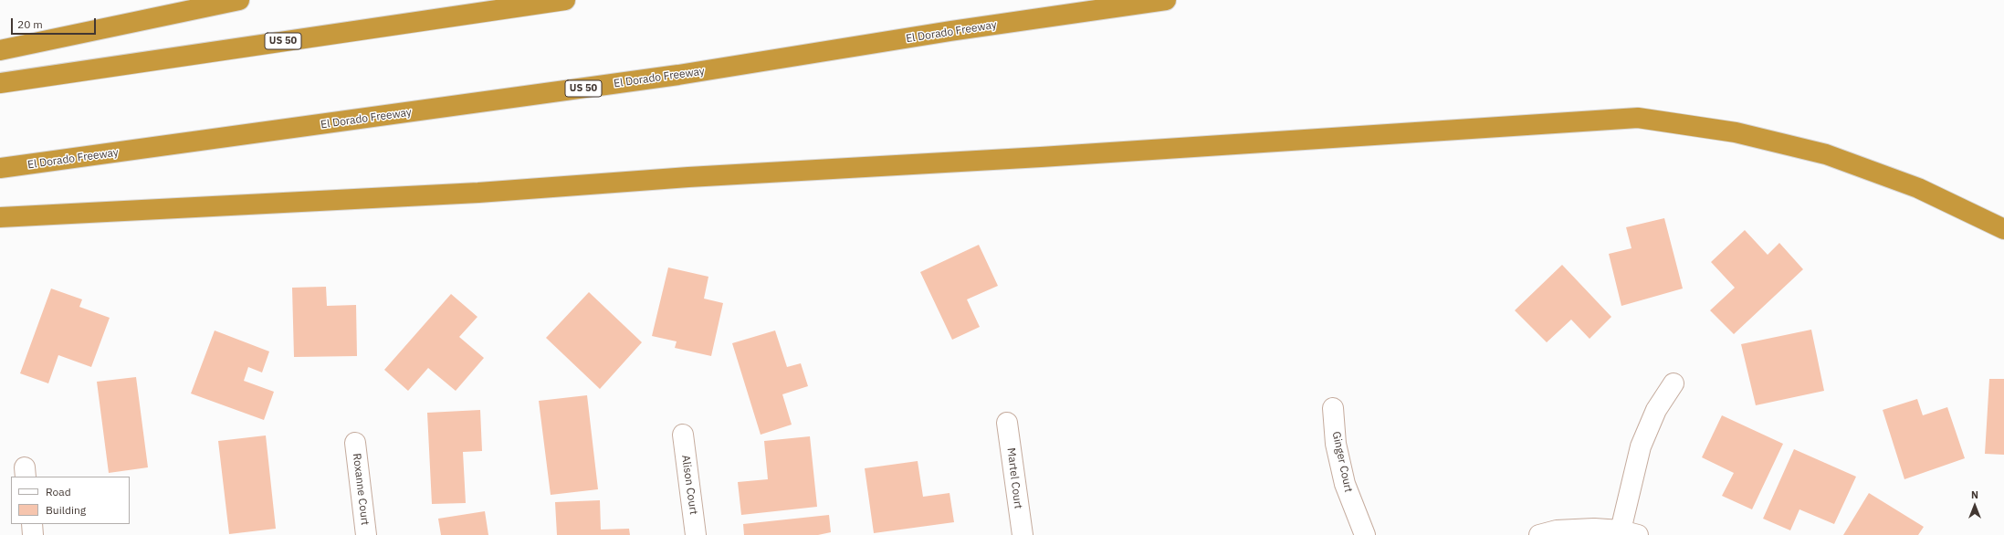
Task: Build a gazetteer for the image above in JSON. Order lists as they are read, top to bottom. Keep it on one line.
{"streets":{"highway":["El Dorado Freeway","US 50"],"street":["Ginger Court","Martel Court","Alison Court","Roxanne Court"]},"legend":["Road","Building"],"scale_bar":"20 m","north":"top"}
